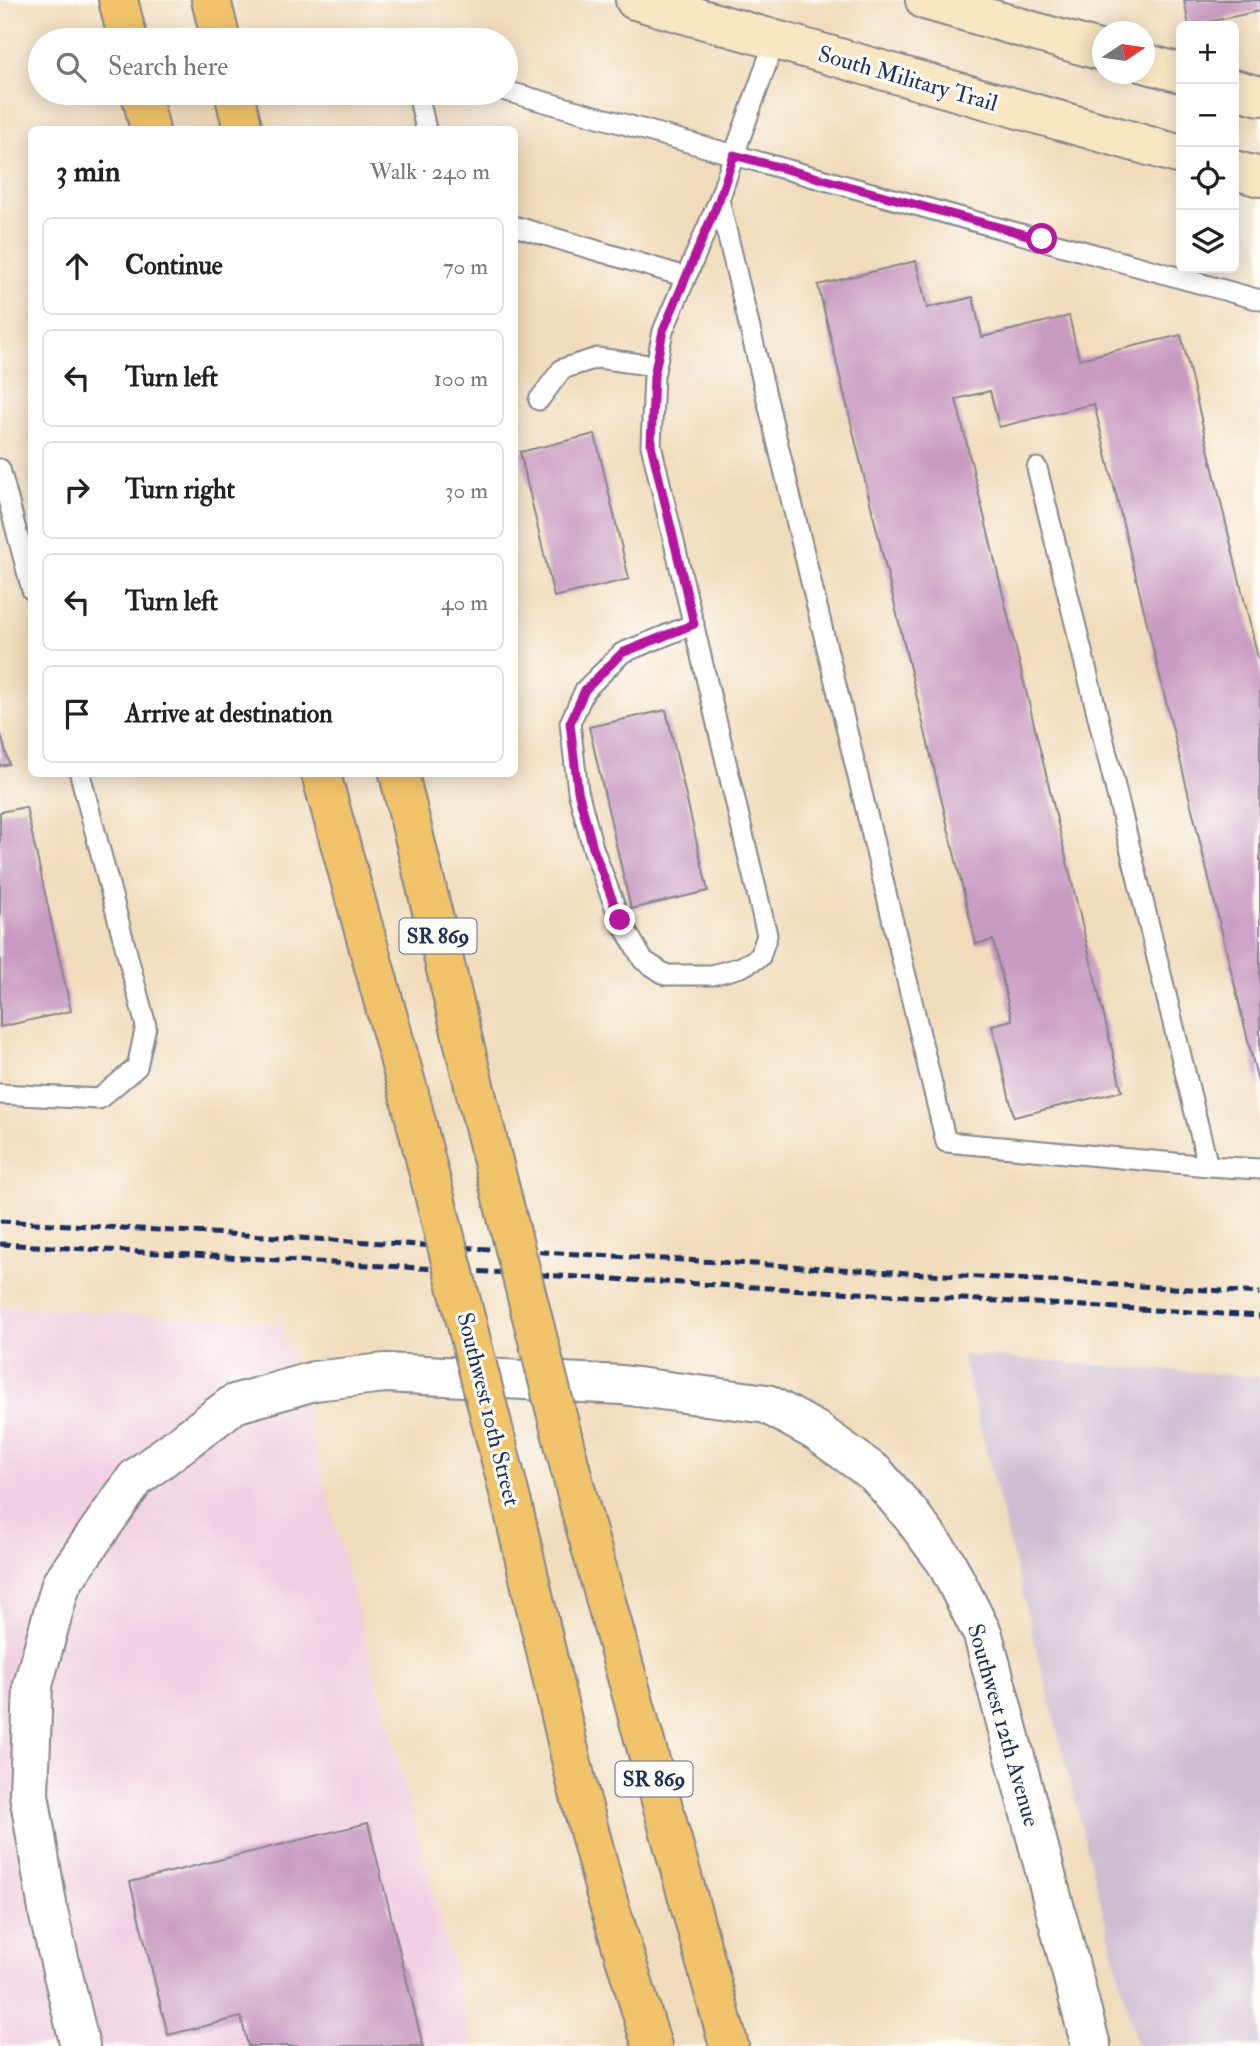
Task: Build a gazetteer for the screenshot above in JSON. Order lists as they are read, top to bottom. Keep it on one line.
{"streets":{"main road":["SR 869","Southwest 10th Street"],"street":["South Military Trail","Southwest 12th Avenue"]},"north":"right","page":{"map_buttons":["+","−"],"search":"Search here","heading":["3 min","Walk · 240 m"],"list":[["Continue","70 m"],["Turn left","100 m"],["Turn right","30 m"],["Turn left","40 m"],"Arrive at destination"]}}
